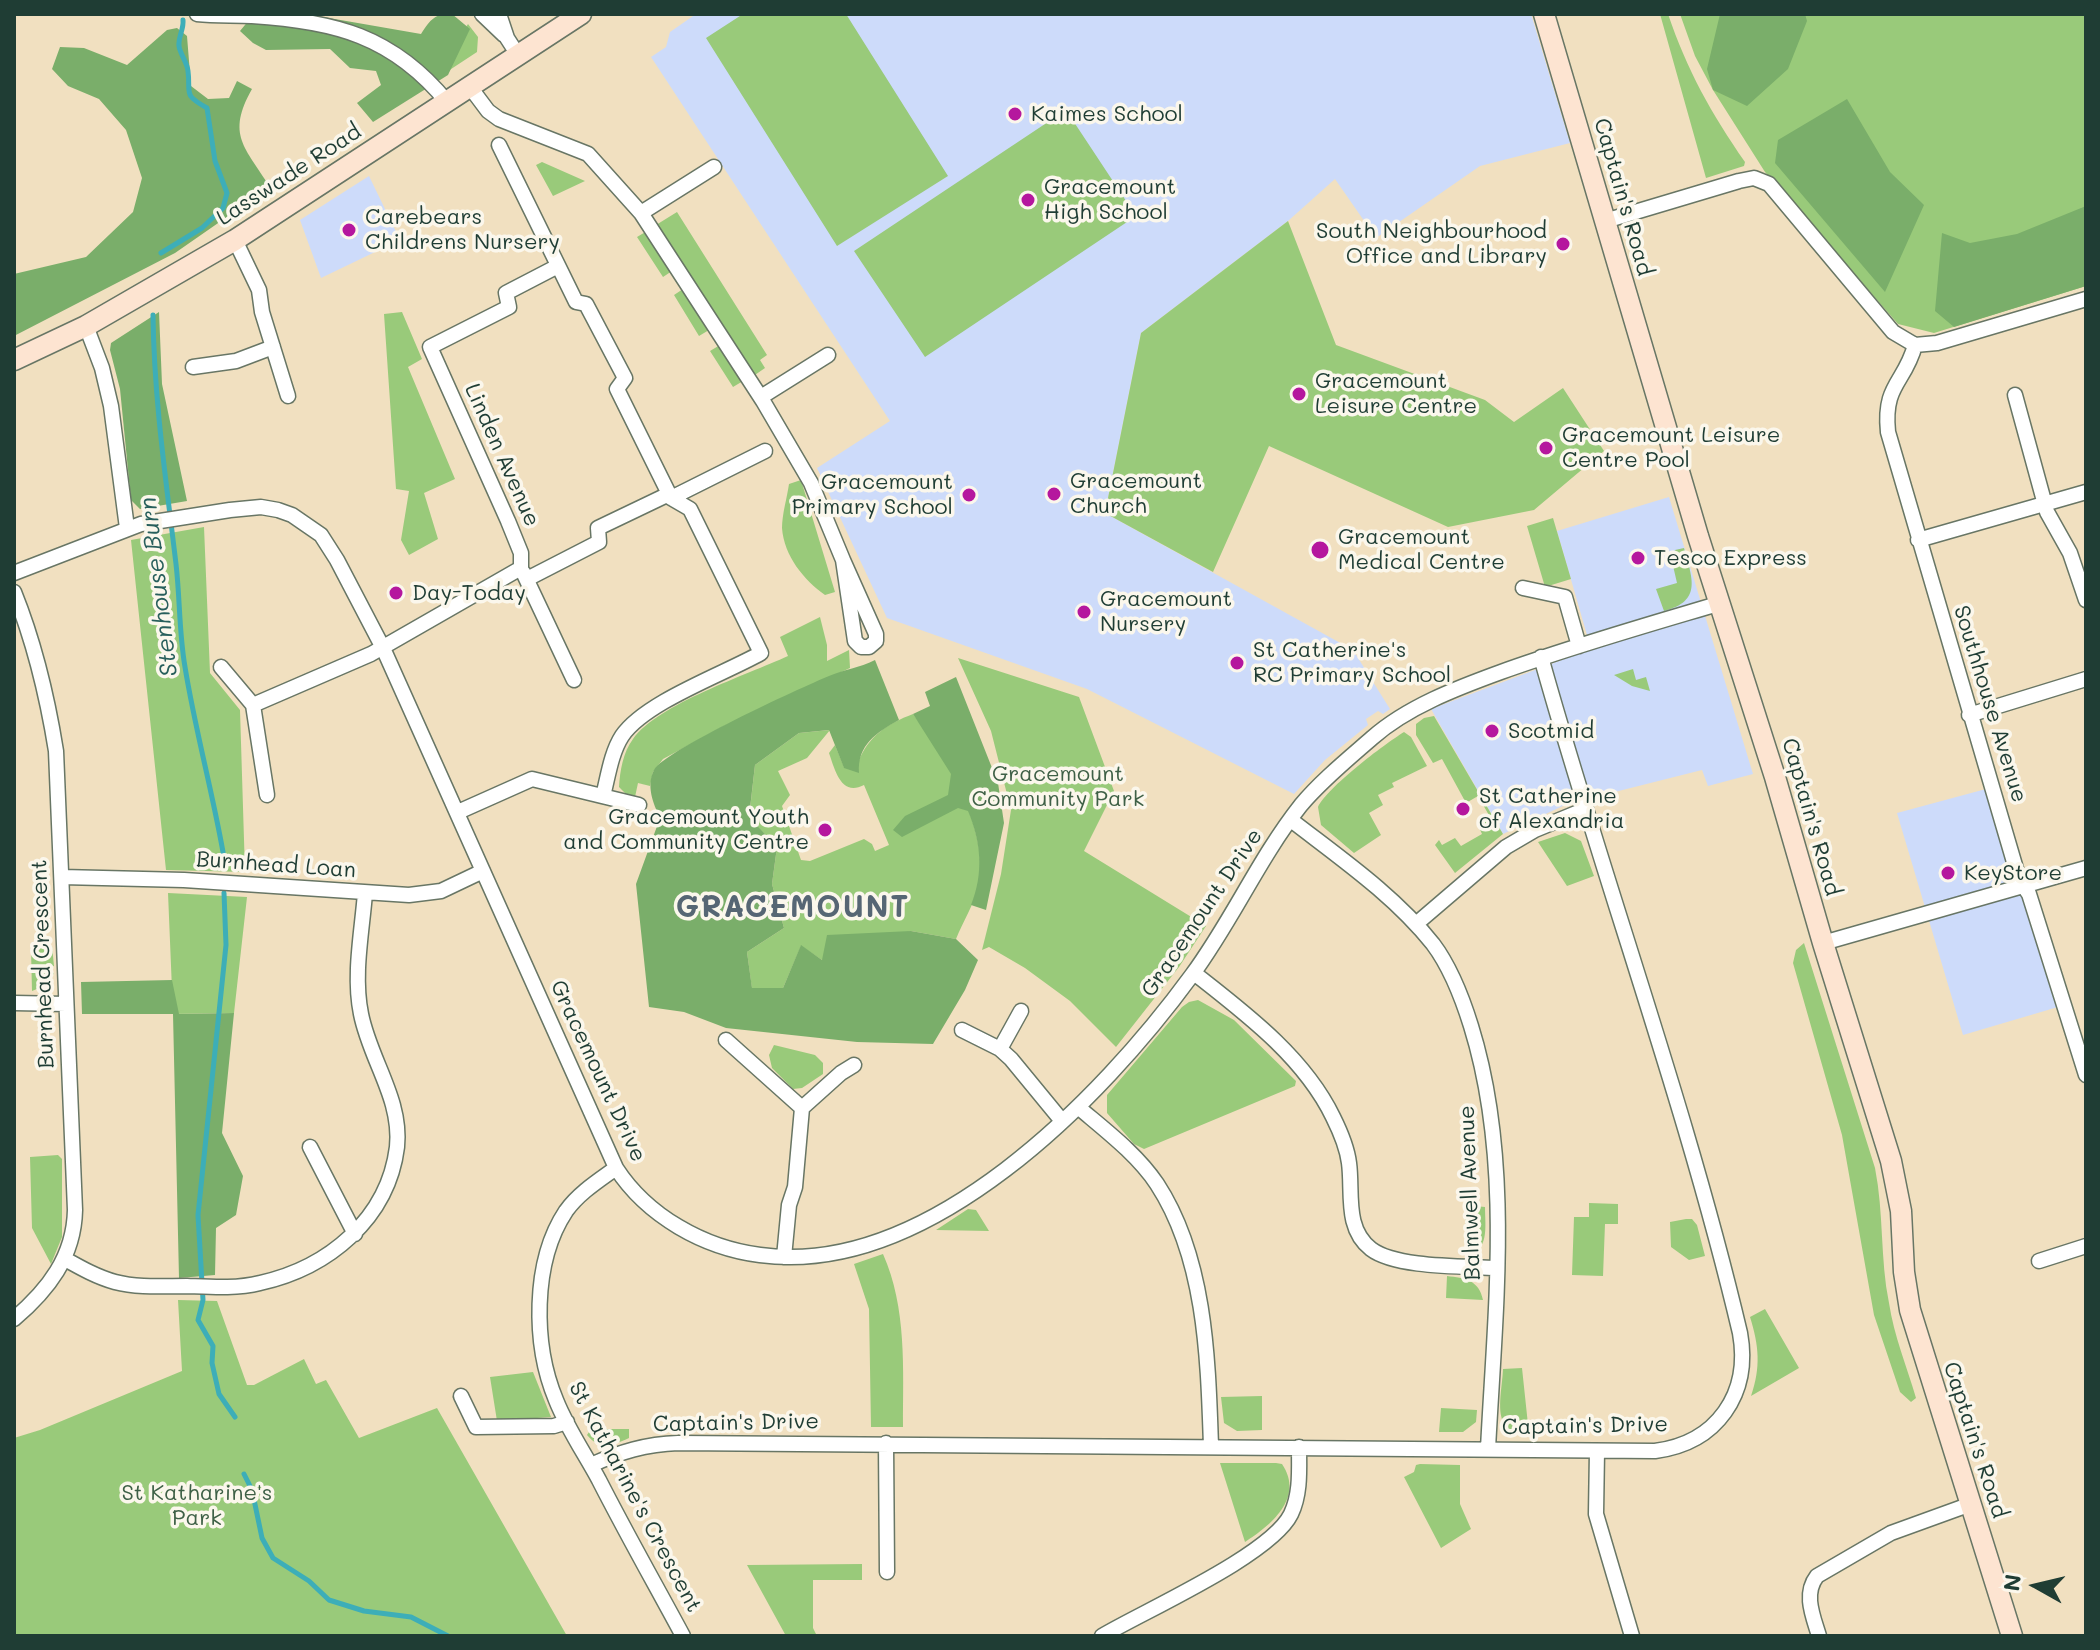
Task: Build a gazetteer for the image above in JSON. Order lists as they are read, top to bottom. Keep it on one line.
{"streets":{"main road":["Lasswade Road","Captain's Road"],"street":["Linden Avenue","Southhouse Avenue","Burnhead Loan","Gracemount Drive","Burnhead Crescent","Balmwell Avenue","Captain's Drive","St Katharine's Crescent"]},"crossings":[["Captain's Road","Gracemount Drive"],["Burnhead Loan","Gracemount Drive"],["Burnhead Loan","Burnhead Crescent"],["Gracemount Drive","Balmwell Avenue"],["Gracemount Drive","Captain's Drive"],["Gracemount Drive","St Katharine's Crescent"],["Balmwell Avenue","Captain's Drive"],["Captain's Drive","St Katharine's Crescent"]],"districts":["GRACEMOUNT"],"water":["Stenhouse Burn"],"parks":["Gracemount Community Park","St Katharine's Park"],"places":["Kaimes School","Gracemount High School","Carebears Childrens Nursery","South Neighbourhood Office and Library","Gracemount Leisure Centre","Gracemount Leisure Centre Pool","Gracemount Church","Gracemount Primary School","Gracemount Medical Centre","Tesco Express","Day-Today","Gracemount Nursery","St Catherine's RC Primary School","Scotmid","St Catherine of Alexandria","Gracemount Youth and Community Centre","KeyStore"],"north":"left"}
